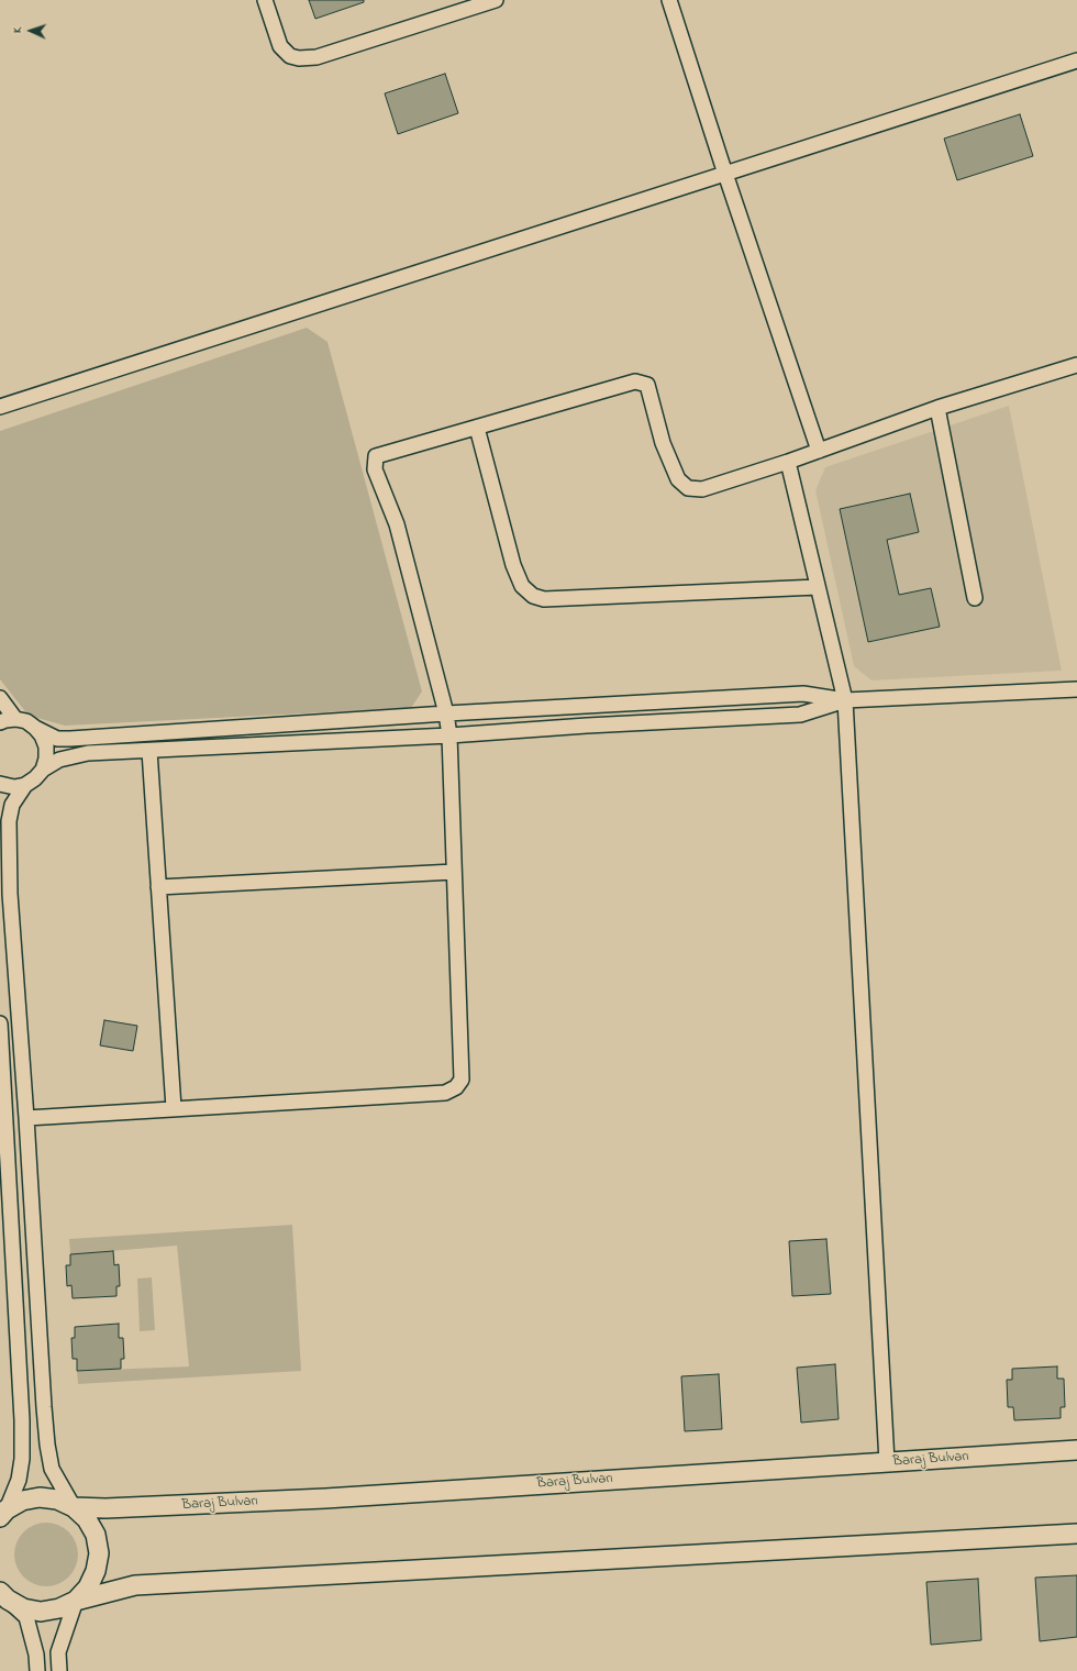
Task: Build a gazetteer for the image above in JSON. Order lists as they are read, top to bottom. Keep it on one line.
{"streets":{"main road":["Baraj Bulvarı"]},"north":"left"}
